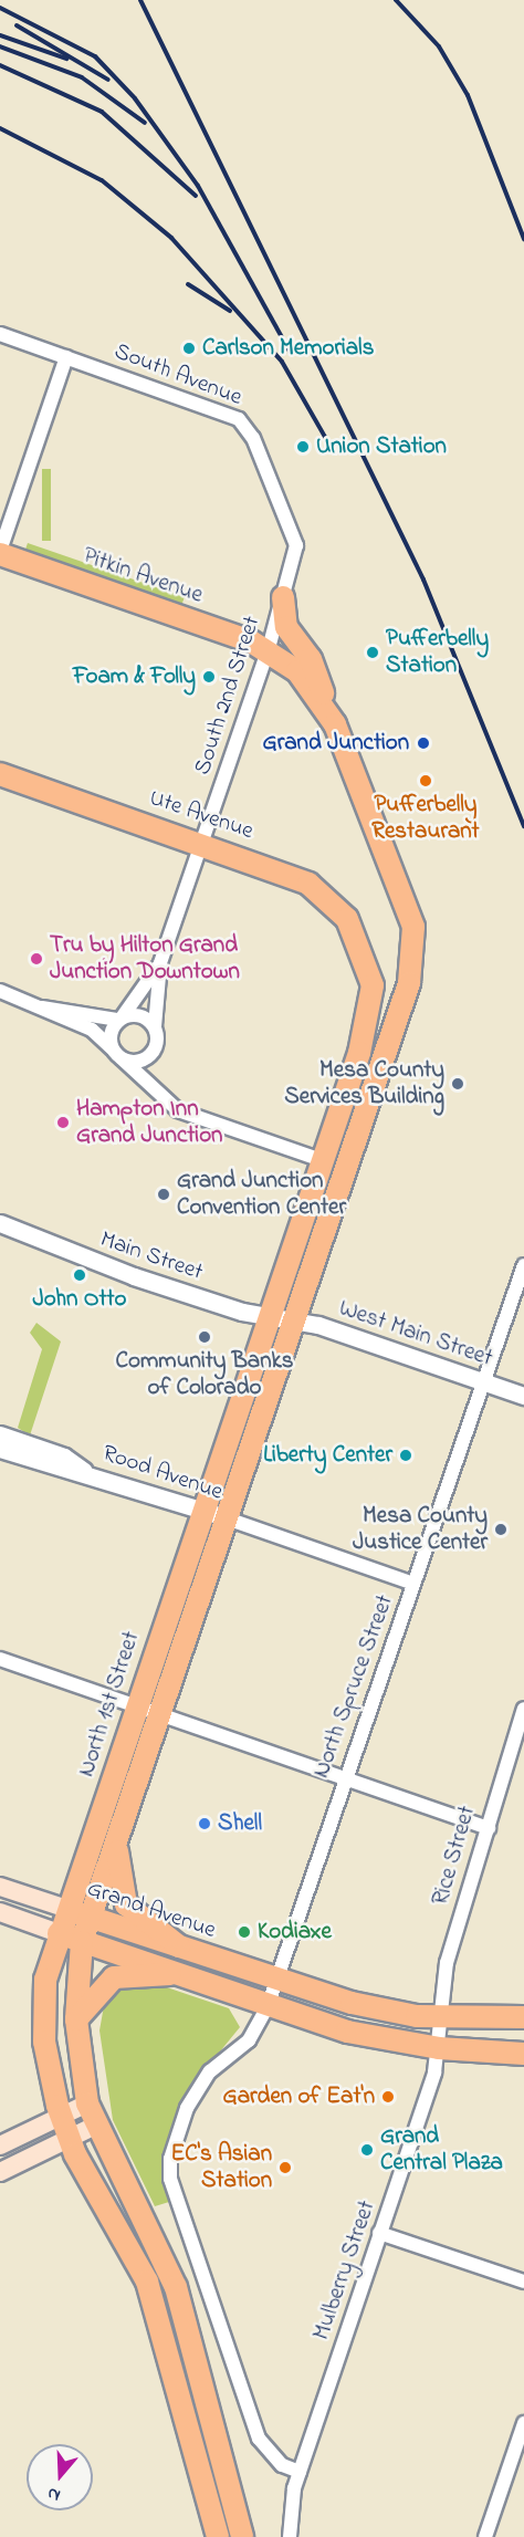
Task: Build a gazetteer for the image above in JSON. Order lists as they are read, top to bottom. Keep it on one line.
{"streets":{"main road":["Pitkin Avenue","Ute Avenue","North 1st Street","Grand Avenue"],"street":["South Avenue","South 2nd Street","Main Street","West Main Street","Rood Avenue","North Spruce Street","Rice Street","Mulberry Street"]},"crossings":[["South Avenue","South 2nd Street"],["Pitkin Avenue","South 2nd Street"],["South 2nd Street","Ute Avenue"],["Ute Avenue","North 1st Street"],["Main Street","West Main Street"],["Main Street","North 1st Street"],["West Main Street","North Spruce Street"],["Rood Avenue","North 1st Street"],["North Spruce Street","Grand Avenue"],["North Spruce Street","Mulberry Street"],["North 1st Street","Grand Avenue"],["Rice Street","Grand Avenue"],["Rice Street","Mulberry Street"],["Grand Avenue","Mulberry Street"]],"places":["Carlson Memorials","Union Station","Pufferbelly Station","Foam & Folly","Grand Junction","Pufferbelly Restaurant","Tru by Hilton Grand Junction Downtown","Mesa County Services Building","Hampton Inn Grand Junction","Grand Junction Convention Center","John Otto","Community Banks of Colorado","Liberty Center","Mesa County Justice Center","Shell","Kodiaxe","Garden of Eat'n","Grand Central Plaza","EC's Asian Station"],"north":"bottom"}
